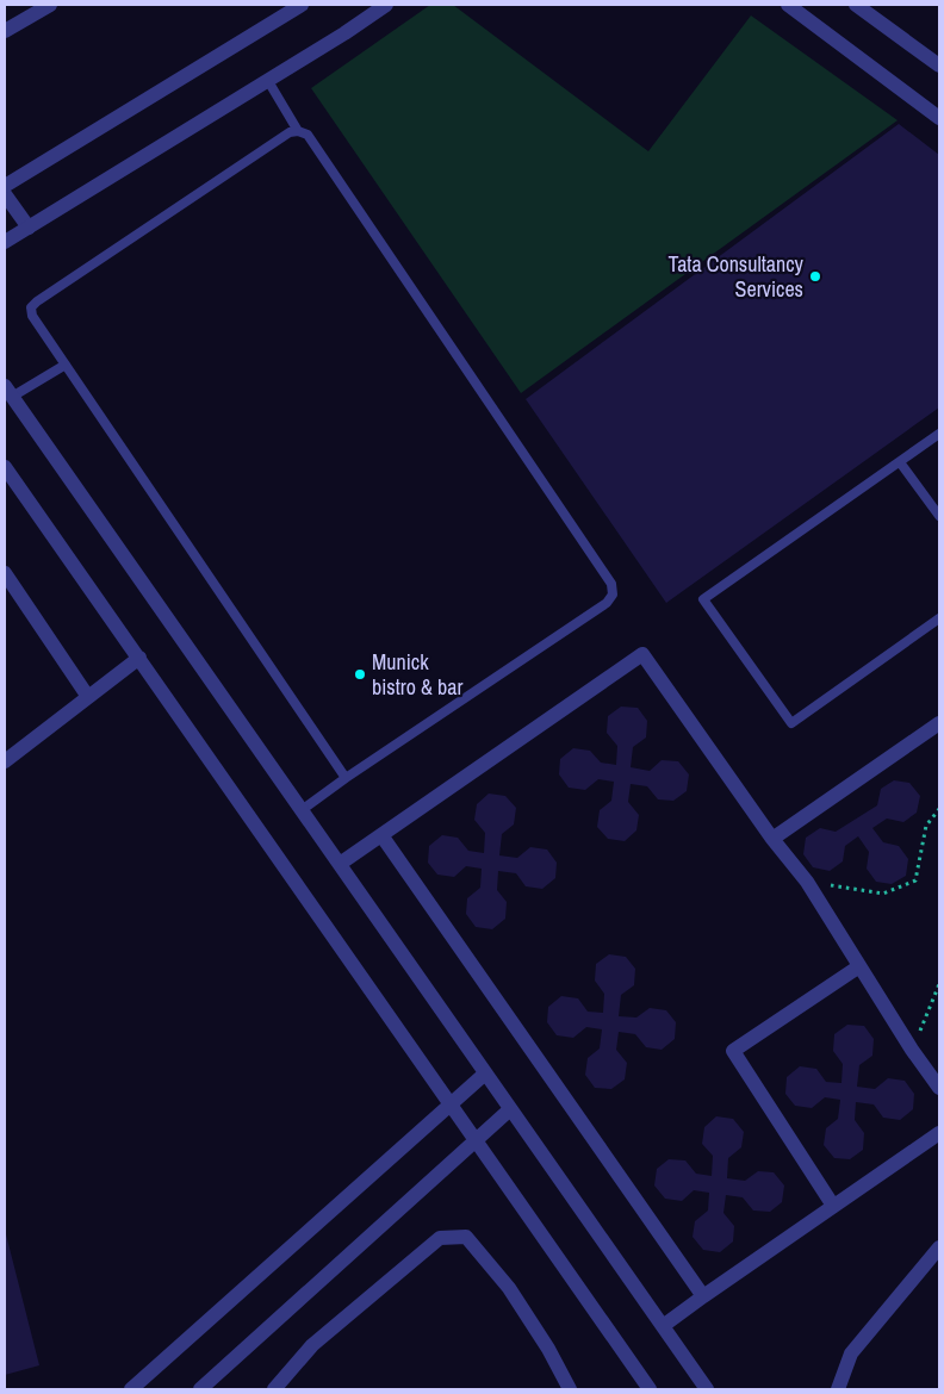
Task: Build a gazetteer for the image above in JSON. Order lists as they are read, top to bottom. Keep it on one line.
{"places":["Tata Consultancy Services","Munick bistro & bar"]}
